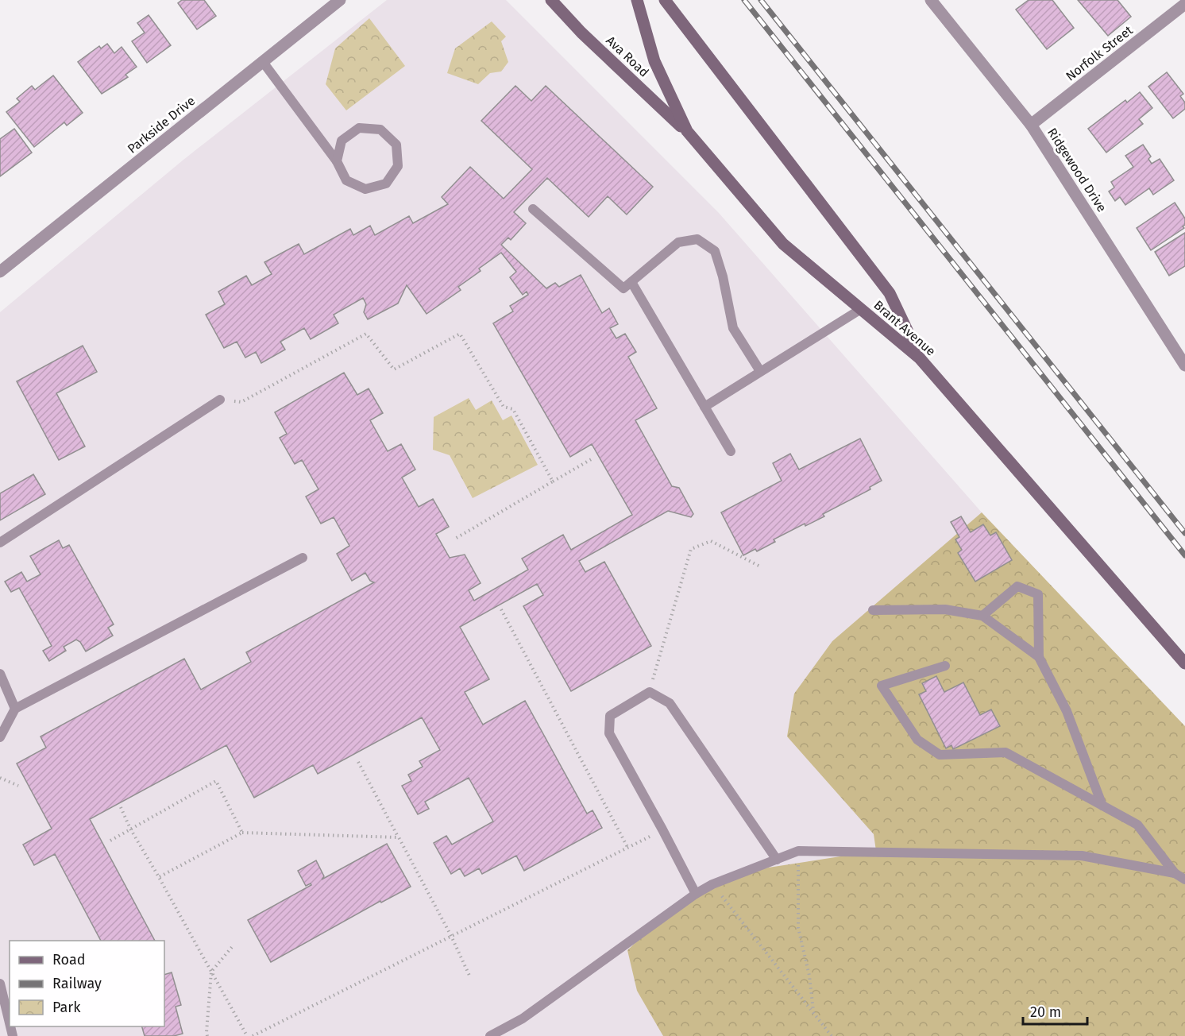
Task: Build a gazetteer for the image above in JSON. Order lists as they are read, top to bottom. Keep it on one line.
{"streets":{"main road":["Ava Road","Brant Avenue"],"street":["Norfolk Street","Parkside Drive","Ridgewood Drive"]},"crossings":[["Norfolk Street","Ridgewood Drive"],["Ava Road","Brant Avenue"]],"legend":["Road","Railway","Park"],"scale_bar":"20 m"}
